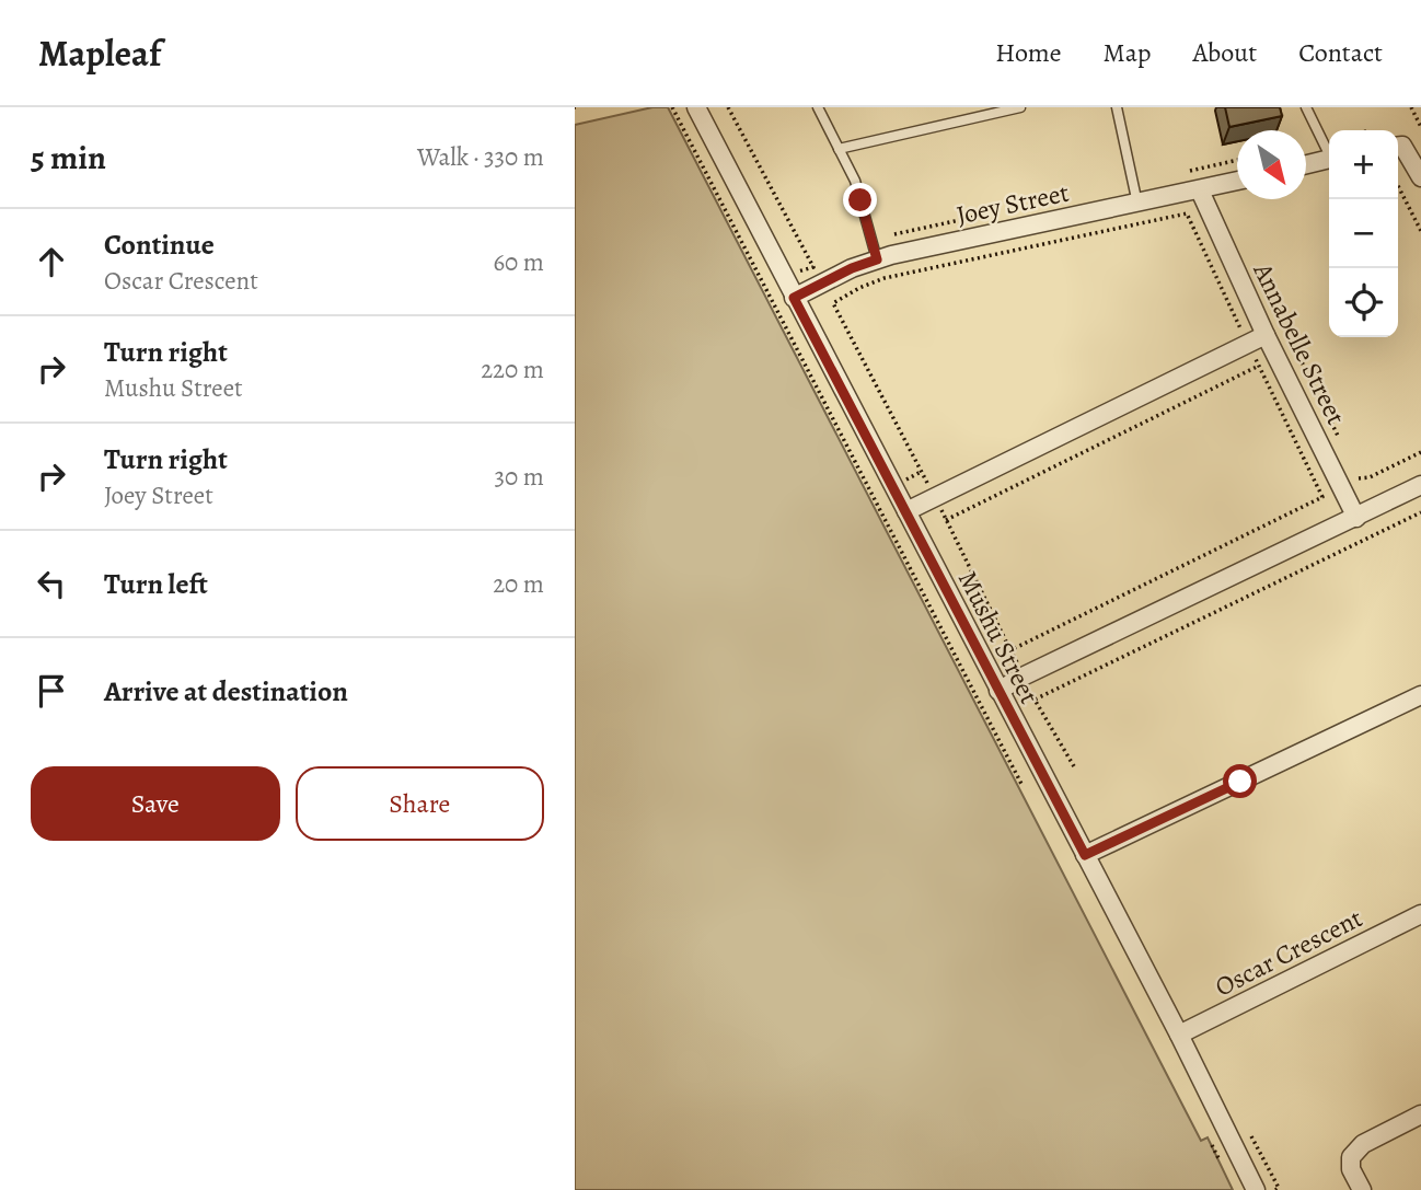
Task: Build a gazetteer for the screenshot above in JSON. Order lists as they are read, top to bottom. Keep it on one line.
{"streets":{"street":["Joey Street","Annabelle Street","Mushu Street","Oscar Crescent"]},"crossings":[["Joey Street","Annabelle Street"],["Joey Street","Mushu Street"],["Mushu Street","Oscar Crescent"]],"north":"bottom right","page":{"header":"Mapleaf","nav":["Home","Map","About","Contact"],"heading":["5 min","Walk · 330 m"],"map_buttons":["+","−"],"list":[["Continue","Oscar Crescent","60 m"],["Turn right","Mushu Street","220 m"],["Turn right","Joey Street","30 m"],["Turn left","20 m"],"Arrive at destination"],"buttons":["Save","Share"]}}
